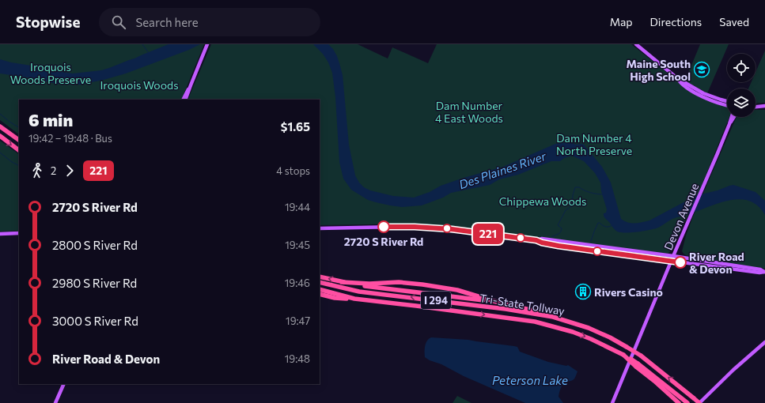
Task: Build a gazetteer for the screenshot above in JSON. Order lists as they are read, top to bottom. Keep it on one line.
{"streets":{"highway":["I 294","Tri-State Tollway"],"main road":["Devon Avenue"]},"water":["Des Plaines River","Peterson Lake"],"parks":["Iroquois Woods Preserve","Iroquois Woods","Dam Number 4 East Woods","Dam Number 4 North Preserve","Chippewa Woods"],"places":{"school or university":["Maine South High School"],"other":["2720 S River Rd","River Road & Devon"],"building":["Rivers Casino"]},"lines":["bus line 221"],"page":{"header":"Stopwise","search":"Search here","nav":["Map","Directions","Saved"],"on_map":"221","heading":["6 min","19:42 – 19:48 · Bus","$1.65"],"legs":["2","221","4 stops"],"list":[{"name":"2720 S River Rd","value":"19:44"},{"name":"2800 S River Rd","value":"19:45"},{"name":"2980 S River Rd","value":"19:46"},{"name":"3000 S River Rd","value":"19:47"},{"name":"River Road & Devon","value":"19:48"}]}}
